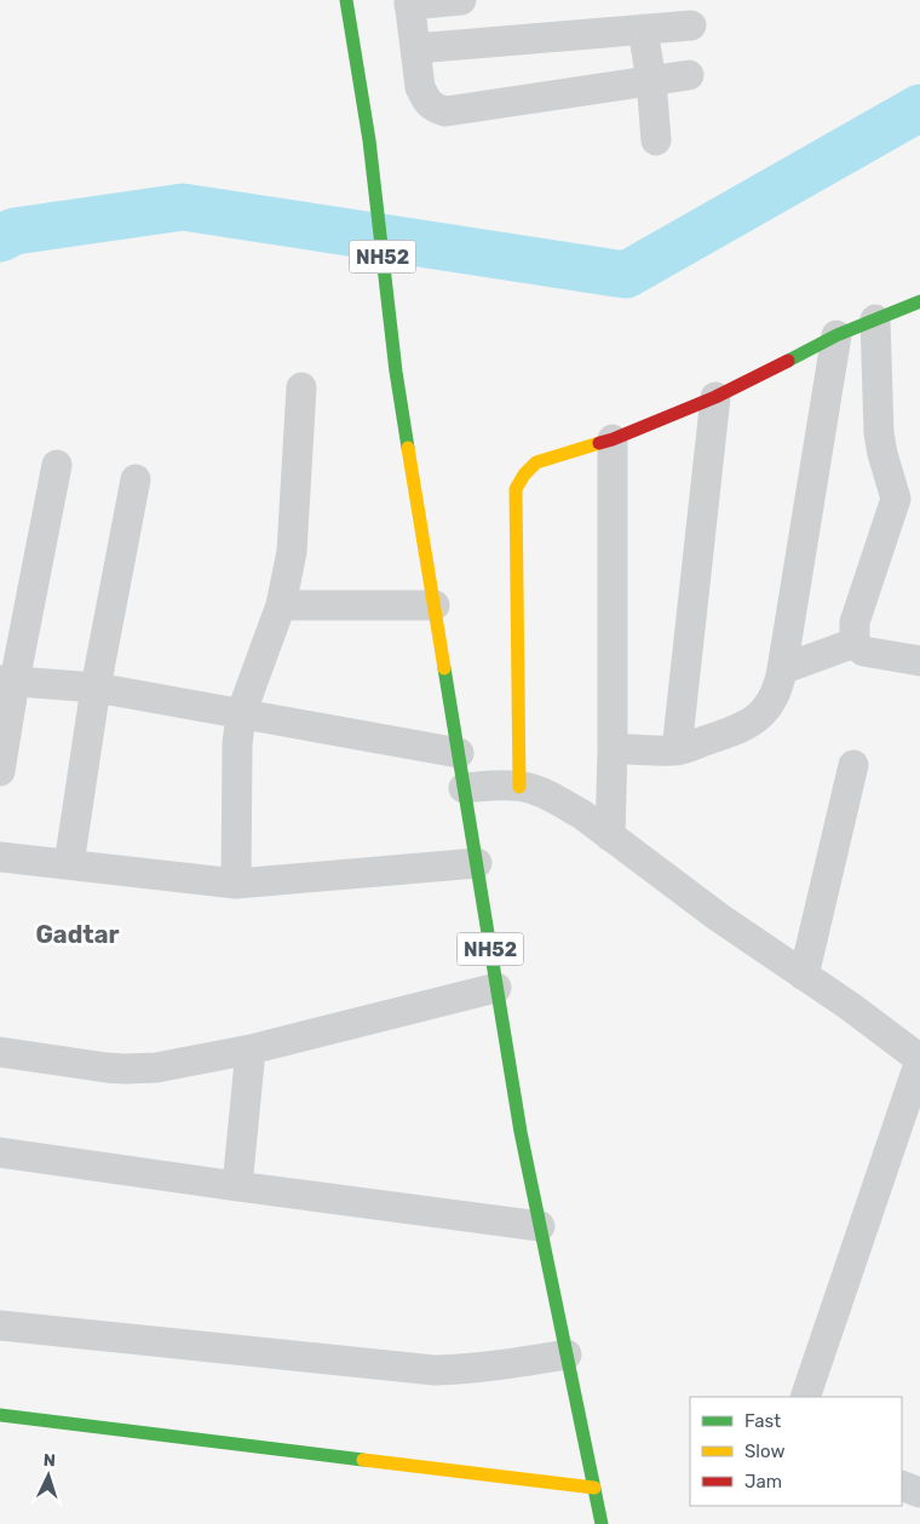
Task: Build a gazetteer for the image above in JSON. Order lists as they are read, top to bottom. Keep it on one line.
{"streets":{"main road":["NH52"]},"districts":["Gadtar"],"legend":["Fast","Slow","Jam"],"north":"top"}
